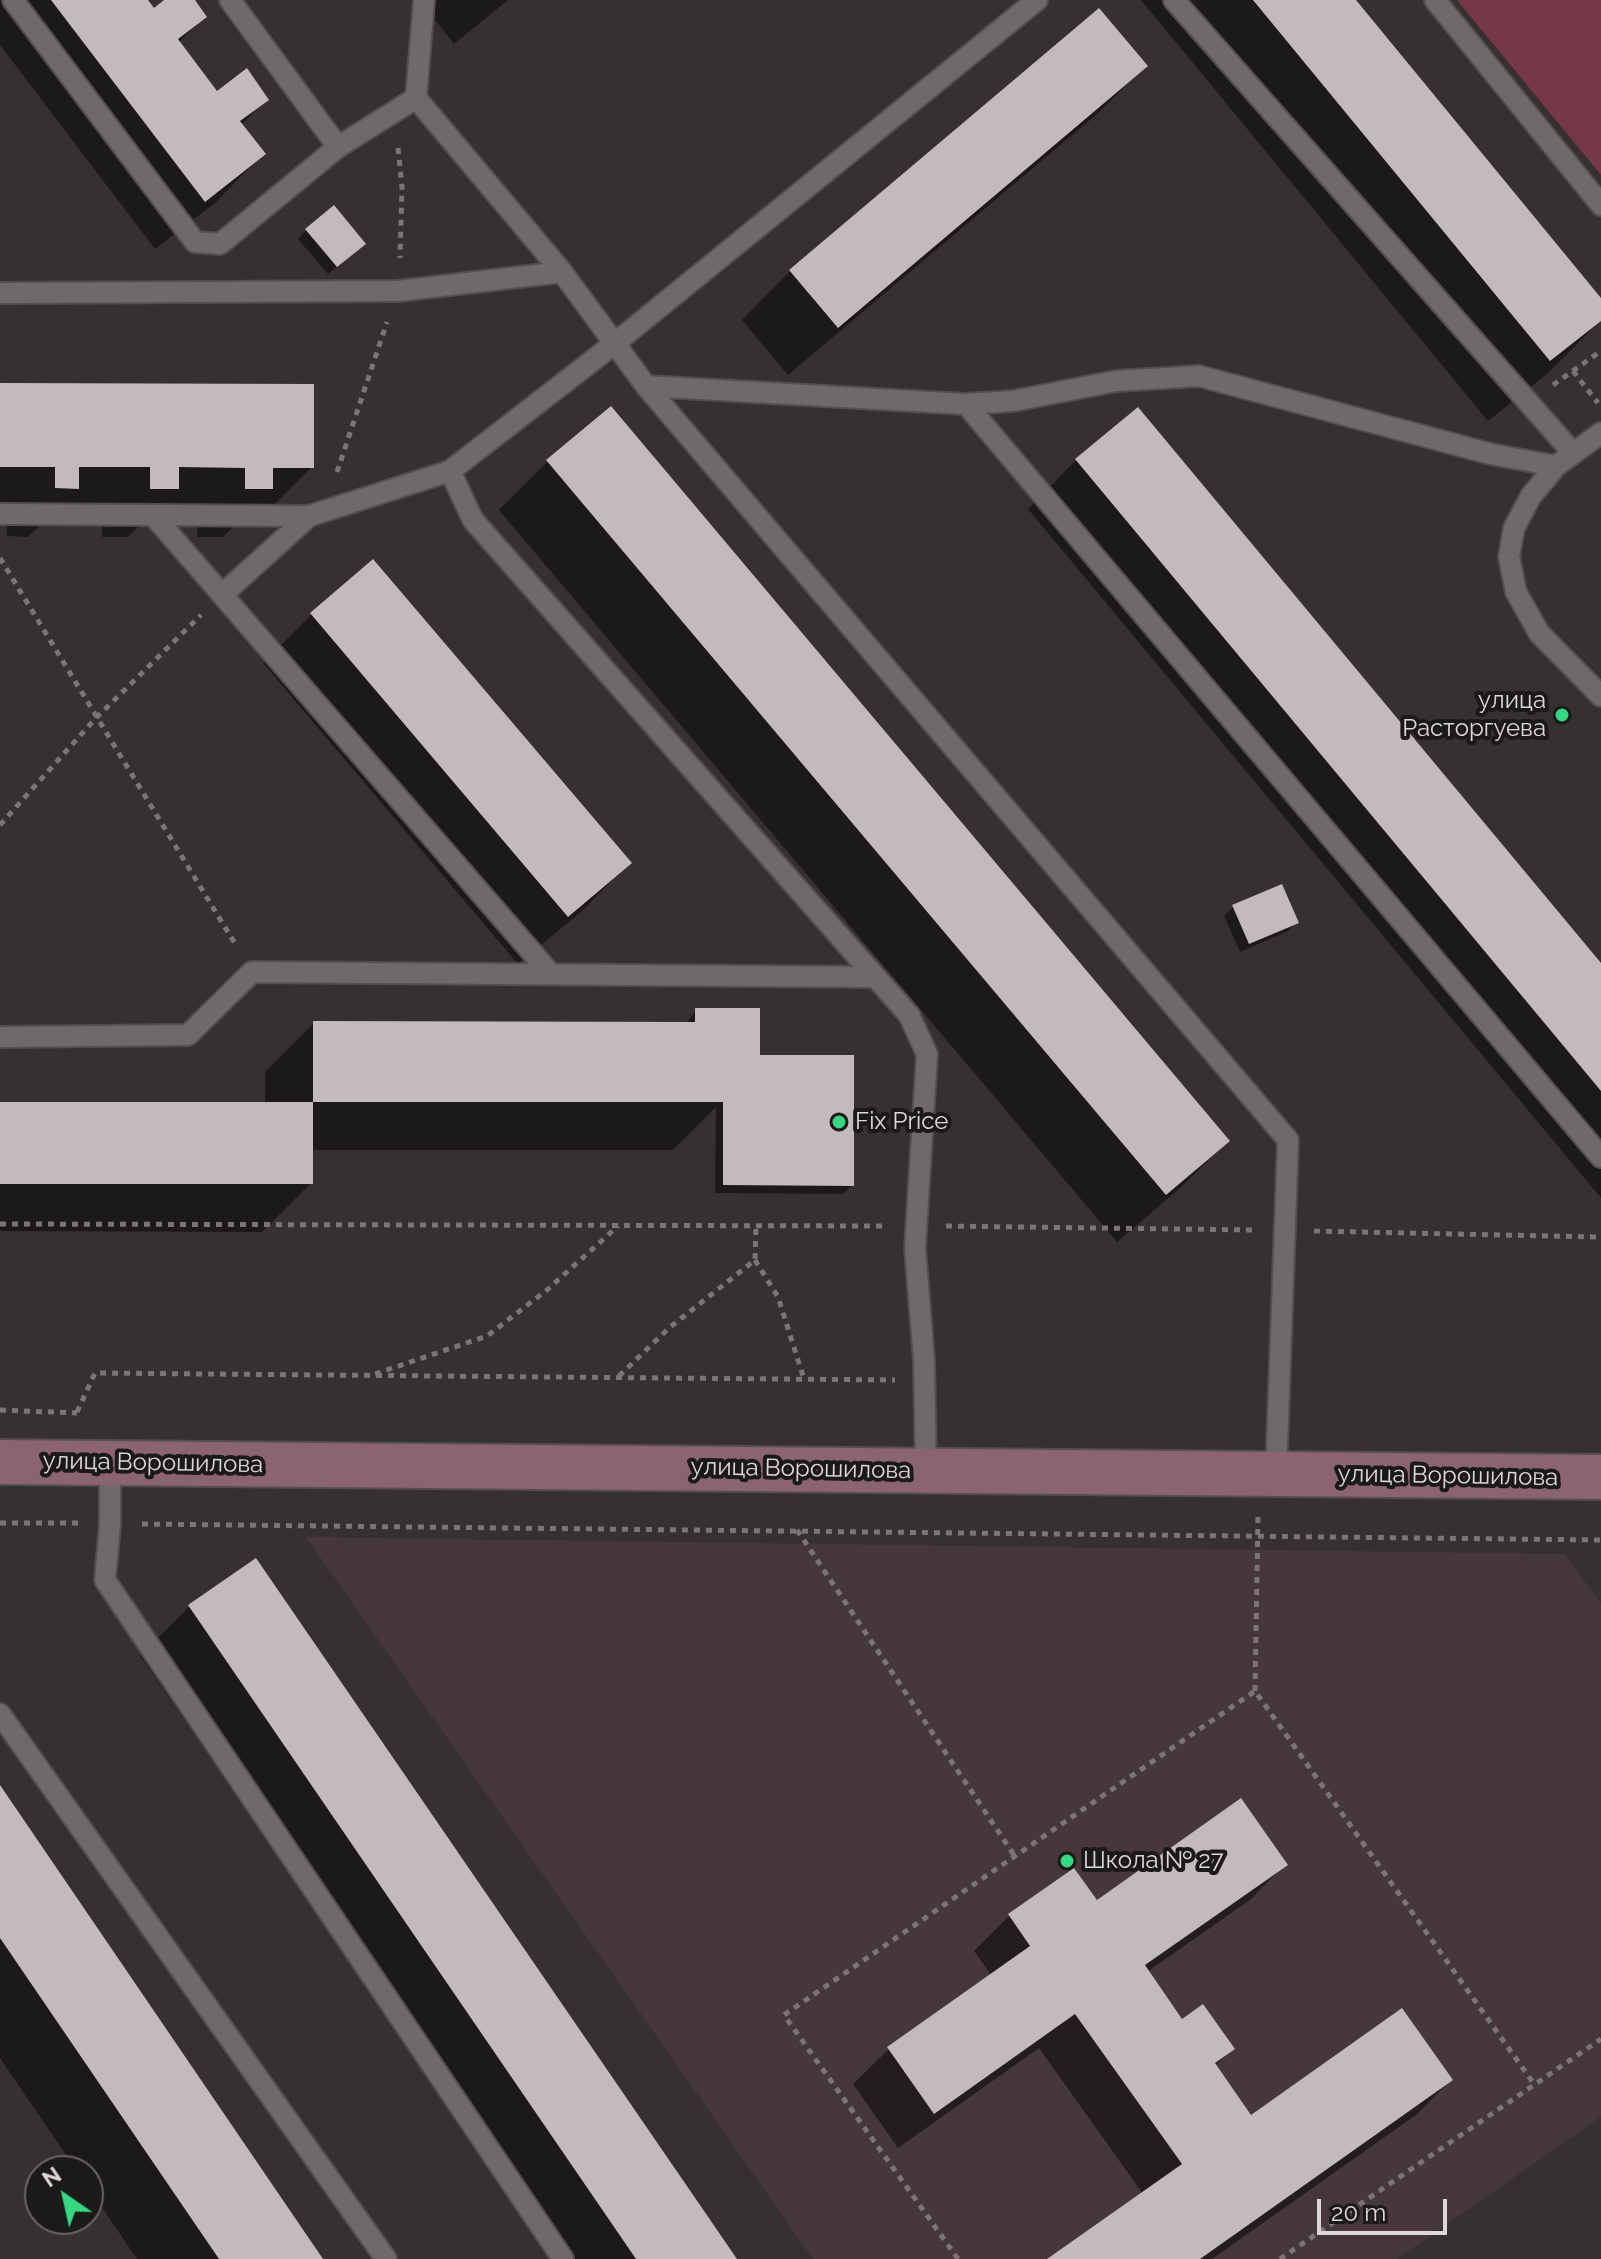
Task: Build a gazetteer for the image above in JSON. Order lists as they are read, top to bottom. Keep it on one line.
{"streets":{"main road":["улица Ворошилова"]},"places":["улица Расторгуева","Fix Price","Школа № 27"],"scale_bar":"20 m","north":"top left"}
